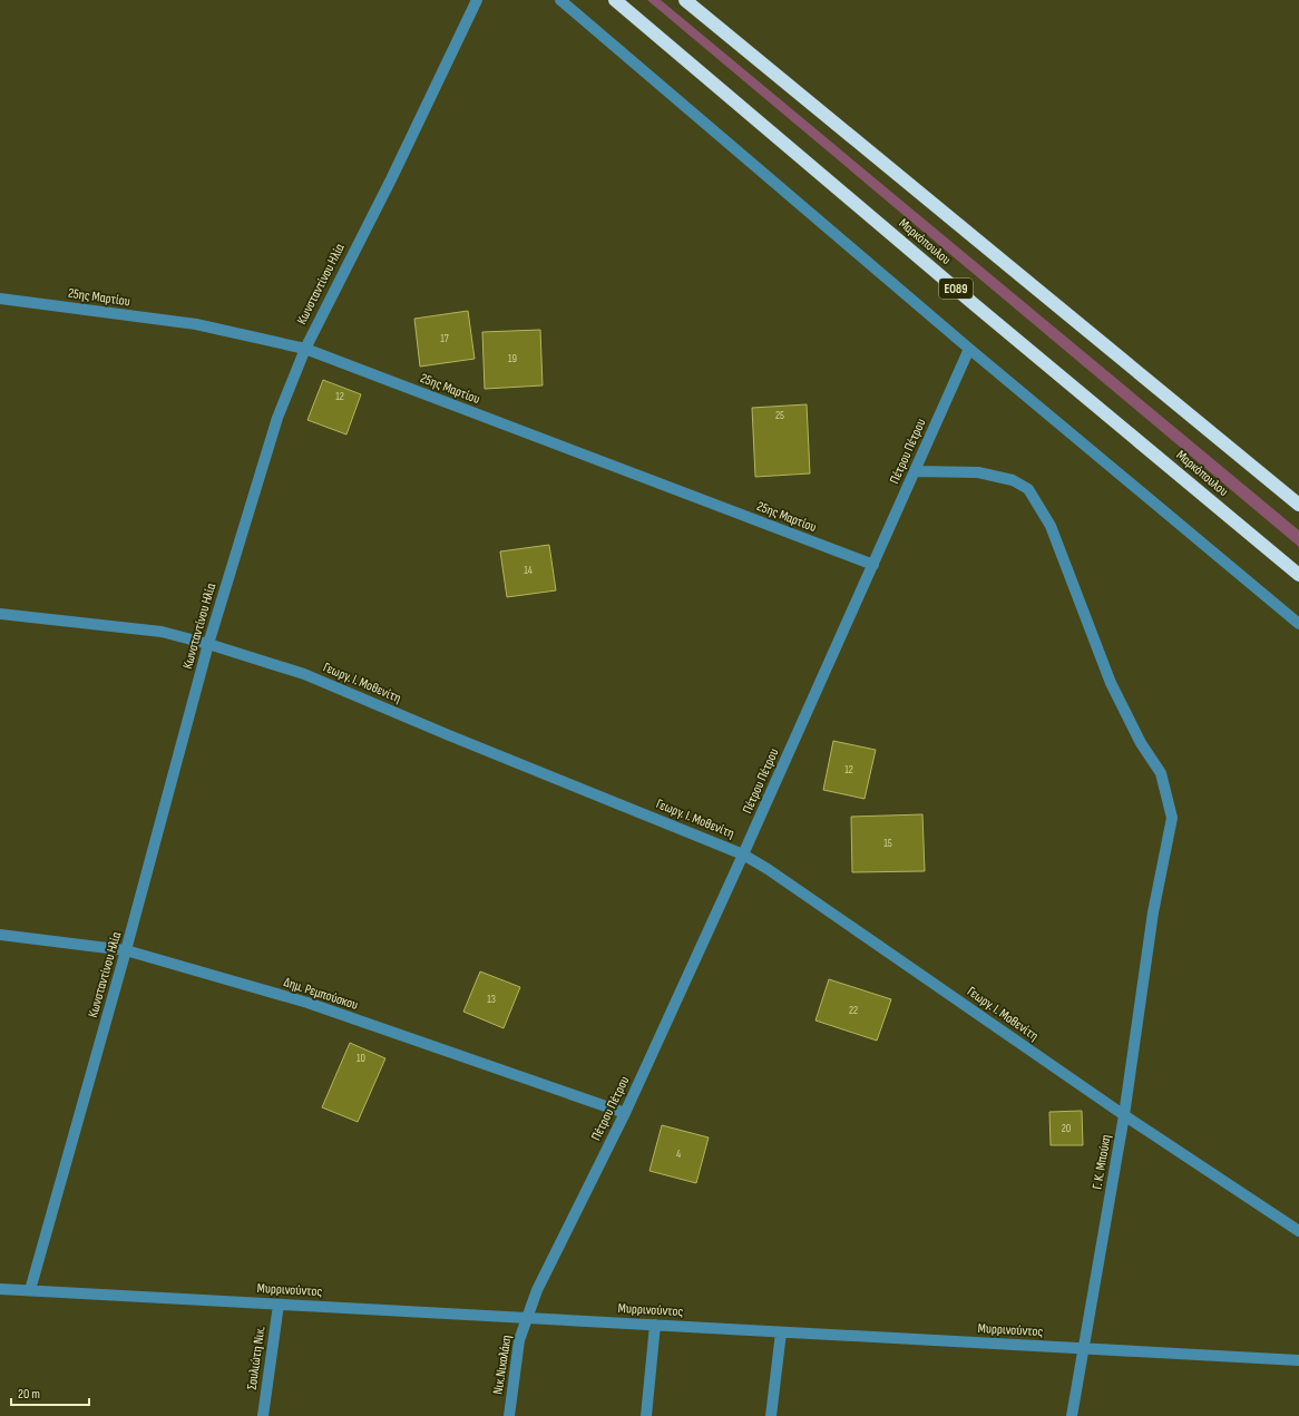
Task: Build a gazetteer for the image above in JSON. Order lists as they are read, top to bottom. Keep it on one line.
{"streets":{"highway":["Μαρκόπουλου","ΕΟ89"],"street":["Κωνσταντίνου Ηλία","25ης Μαρτίου","Πέτρου Πέτρου","Γεωργ. Ι. Μοθενίτη","Δημ. Ρεμπούσκου","Γ. Κ. Μπούκη","Μυρρινούντος","Σουλιώτη Νικ.","Νικ.Νικολάκη"]},"crossings":[["Κωνσταντίνου Ηλία","25ης Μαρτίου"],["Κωνσταντίνου Ηλία","Γεωργ. Ι. Μοθενίτη"],["Κωνσταντίνου Ηλία","Δημ. Ρεμπούσκου"],["Κωνσταντίνου Ηλία","Μυρρινούντος"],["25ης Μαρτίου","Πέτρου Πέτρου"],["Πέτρου Πέτρου","Γεωργ. Ι. Μοθενίτη"],["Πέτρου Πέτρου","Δημ. Ρεμπούσκου"],["Πέτρου Πέτρου","Γ. Κ. Μπούκη"],["Πέτρου Πέτρου","Μυρρινούντος"],["Πέτρου Πέτρου","Νικ.Νικολάκη"],["Γεωργ. Ι. Μοθενίτη","Γ. Κ. Μπούκη"],["Γ. Κ. Μπούκη","Μυρρινούντος"],["Μυρρινούντος","Σουλιώτη Νικ."],["Μυρρινούντος","Νικ.Νικολάκη"]],"house_numbers":["17","19","12","25","14","12","15","13","22","10","20","4"],"scale_bar":"20 m"}
